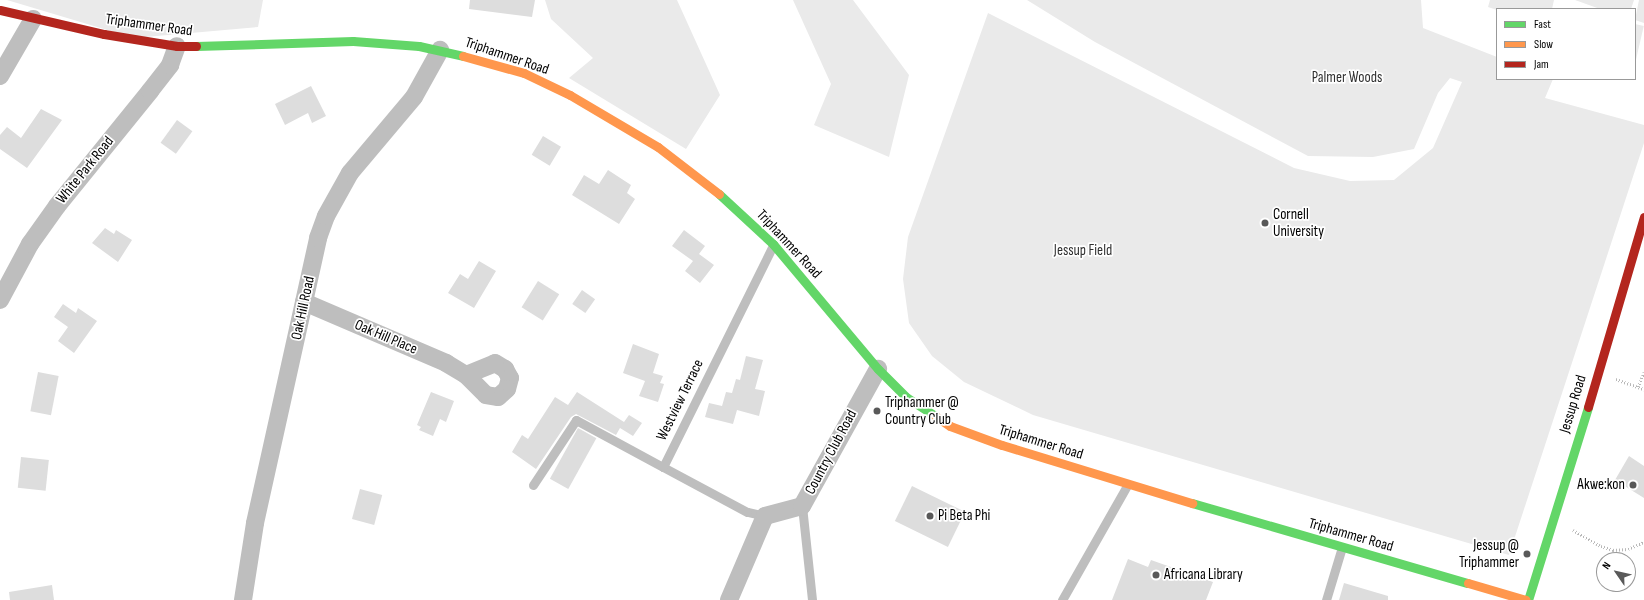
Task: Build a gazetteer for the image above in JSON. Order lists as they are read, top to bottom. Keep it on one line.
{"streets":{"street":["Triphammer Road","White Park Road","Oak Hill Road","Oak Hill Place","Jessup Road","Country Club Road"],"lane":["Westview Terrace"]},"crossings":[["Triphammer Road","White Park Road"],["Triphammer Road","Oak Hill Road"],["Triphammer Road","Westview Terrace"],["Triphammer Road","Jessup Road"],["Triphammer Road","Country Club Road"],["Oak Hill Road","Oak Hill Place"]],"parks":["Palmer Woods","Jessup Field"],"places":["Cornell University","Triphammer @ Country Club","Akwe:kon","Pi Beta Phi","Jessup @ Triphammer","Africana Library"],"legend":["Fast","Slow","Jam"],"north":"top left"}
